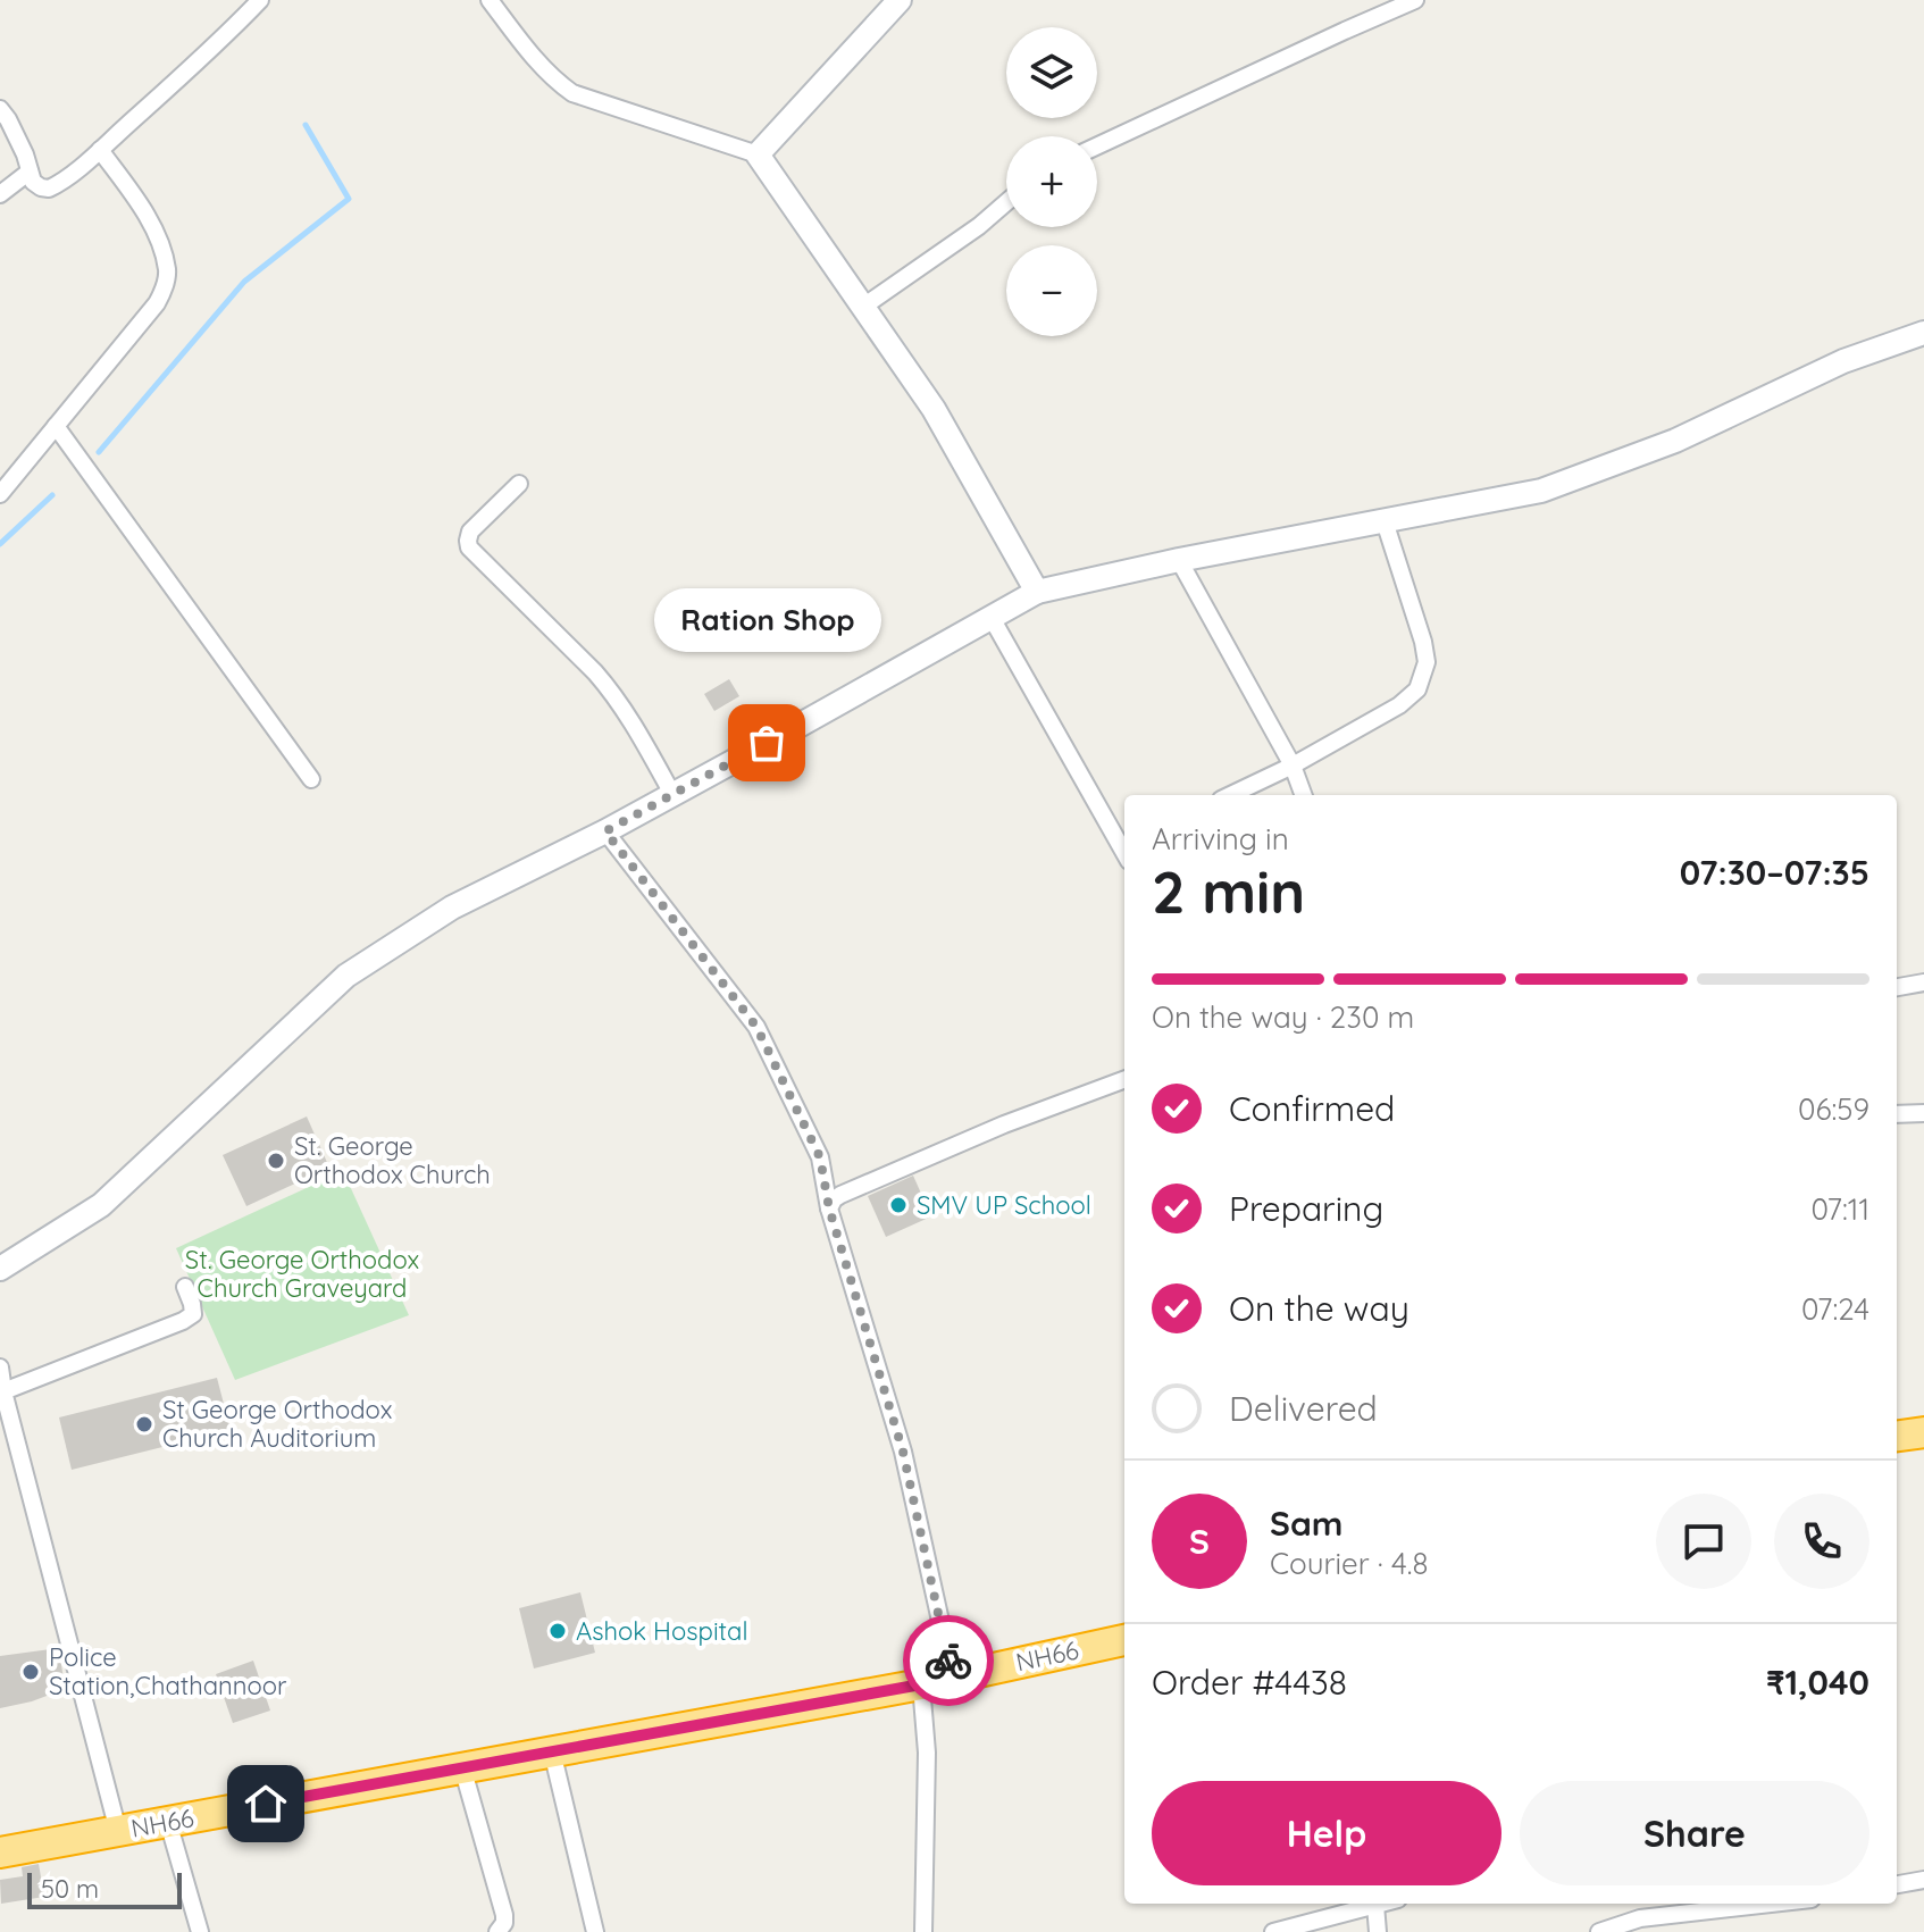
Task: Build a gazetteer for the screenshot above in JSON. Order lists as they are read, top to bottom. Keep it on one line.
{"streets":{"highway":["NH66"]},"parks":["St. George Orthodox Church Graveyard"],"places":["Ration Shop","St. George Orthodox Church","SMV UP School","St George Orthodox Church Auditorium","Ashok Hospital","Police Station,Chathannoor"],"scale_bar":"50 m","page":{"map_buttons":["+","−"],"bubble":"Ration Shop","heading":["2 min","Arriving in","07:30–07:35"],"panel":["Sam","Courier · 4.8","Order #4438","₹1,040"],"bar":"On the way · 230 m","list":[["Confirmed","06:59"],["Preparing","07:11"],["On the way","07:24"],"Delivered"],"round":"S","buttons":["Help","Share"],"scale":"50 m"}}
